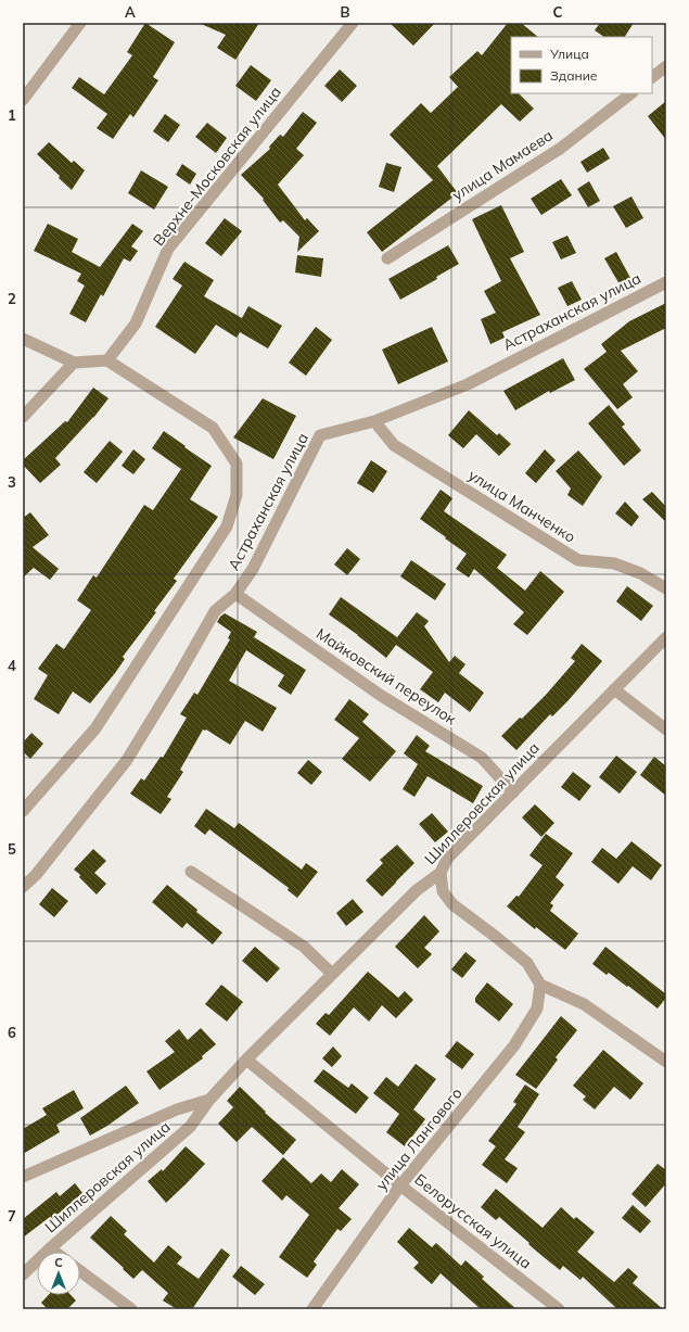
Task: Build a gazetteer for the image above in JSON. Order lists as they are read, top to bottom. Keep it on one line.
{"streets":{"street":["улица Мамаева","Верхне-Московская улица","Астраханская улица","улица Манченко","Майковский переулок","Шиллеровская улица","улица Лангового","Белорусская улица"]},"crossings":[["Верхне-Московская улица","Астраханская улица"],["Астраханская улица","улица Манченко"],["Астраханская улица","Майковский переулок"],["Майковский переулок","Шиллеровская улица"],["Шиллеровская улица","Белорусская улица"],["улица Лангового","Белорусская улица"]],"legend":["Улица","Здание"],"north":"top","grid":{"columns":["A","B","C"],"rows":["1","2","3","4","5","6","7"]}}
